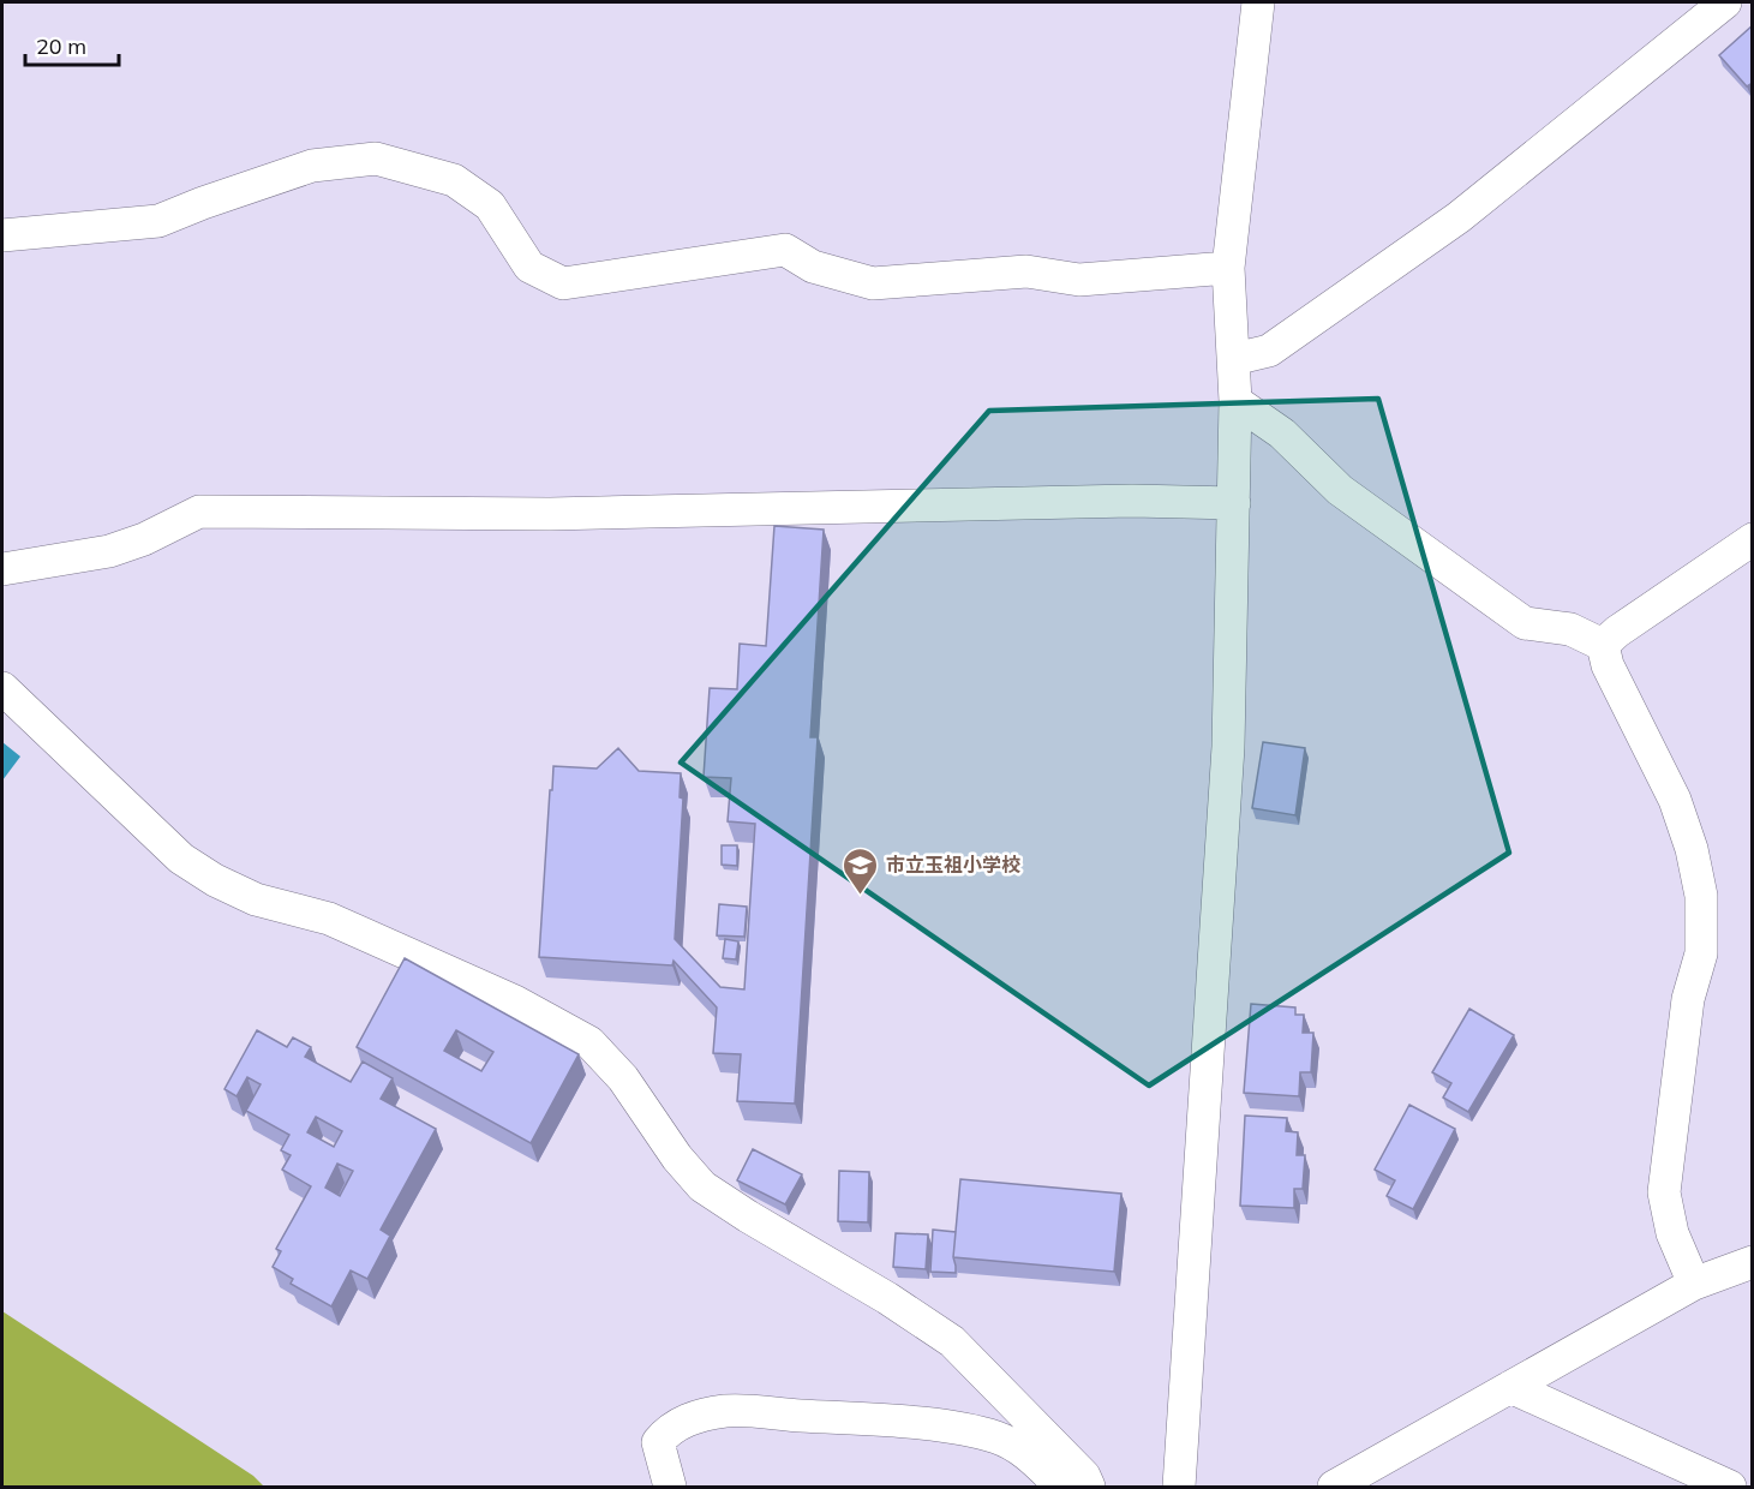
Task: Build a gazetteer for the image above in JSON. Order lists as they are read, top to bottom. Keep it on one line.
{"places":{"school or university":["市立玉祖小学校"]},"scale_bar":"20 m"}
